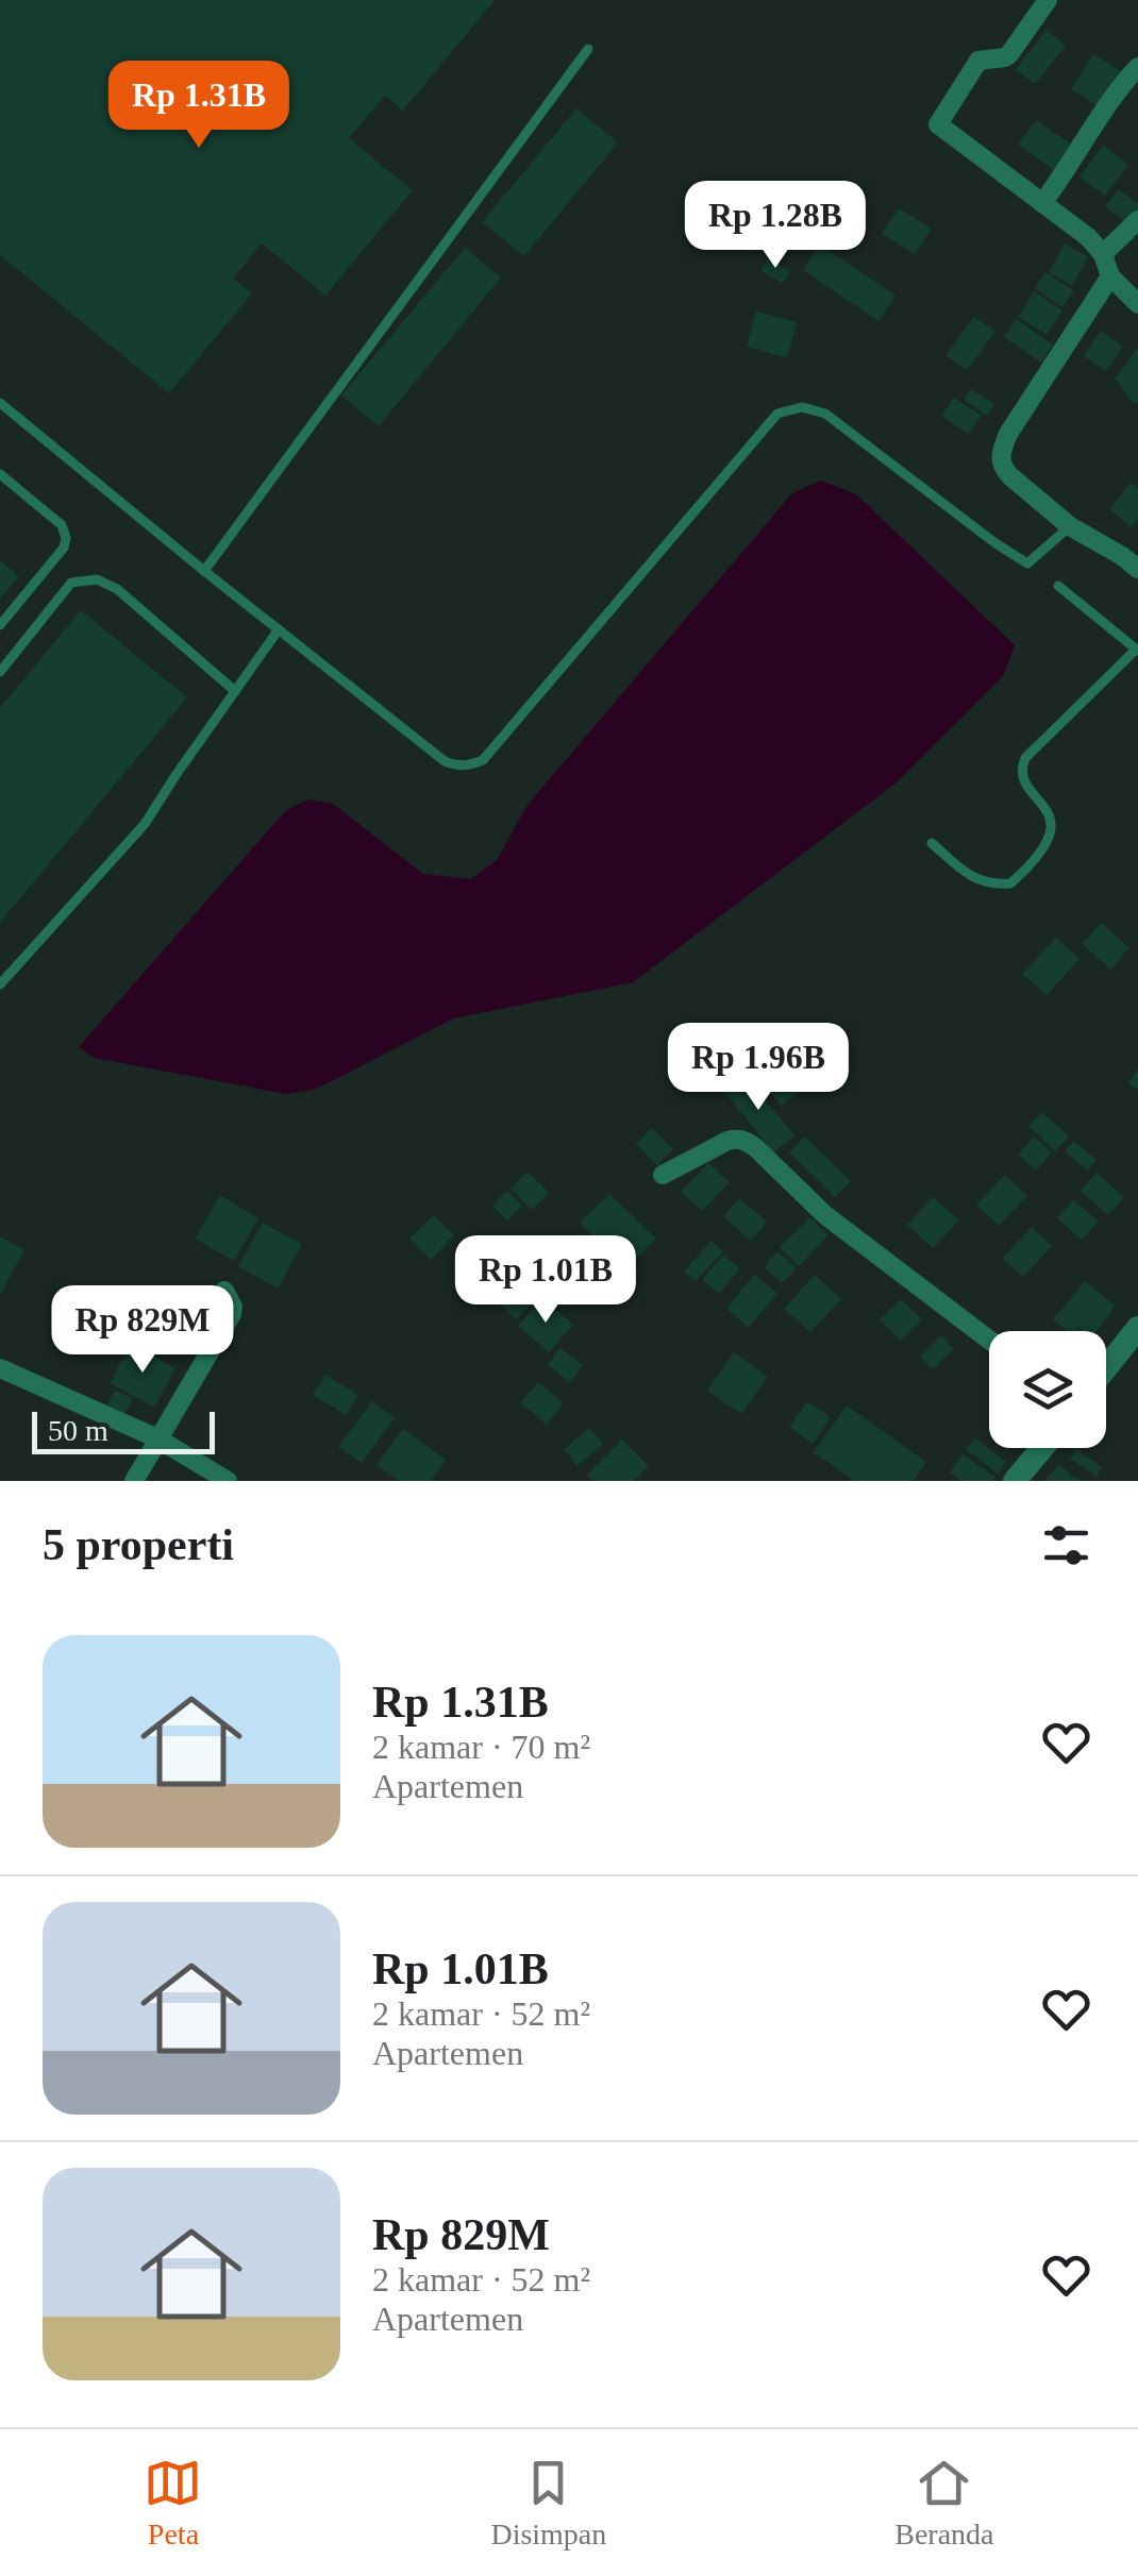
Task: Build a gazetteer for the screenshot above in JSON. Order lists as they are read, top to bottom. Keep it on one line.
{"scale_bar":"50 m","page":{"price":["Rp 1.31B","Rp 1.28B","Rp 1.96B","Rp 1.01B","Rp 829M"],"scale":"50 m","heading":"5 properti","list":[{"name":"Rp 1.31B","note":"2 kamar · 70 m² · Apartemen"},{"name":"Rp 1.01B","note":"2 kamar · 52 m² · Apartemen"},{"name":"Rp 829M","note":"2 kamar · 52 m² · Apartemen"}],"tabs":["Peta","Disimpan","Beranda"]}}
